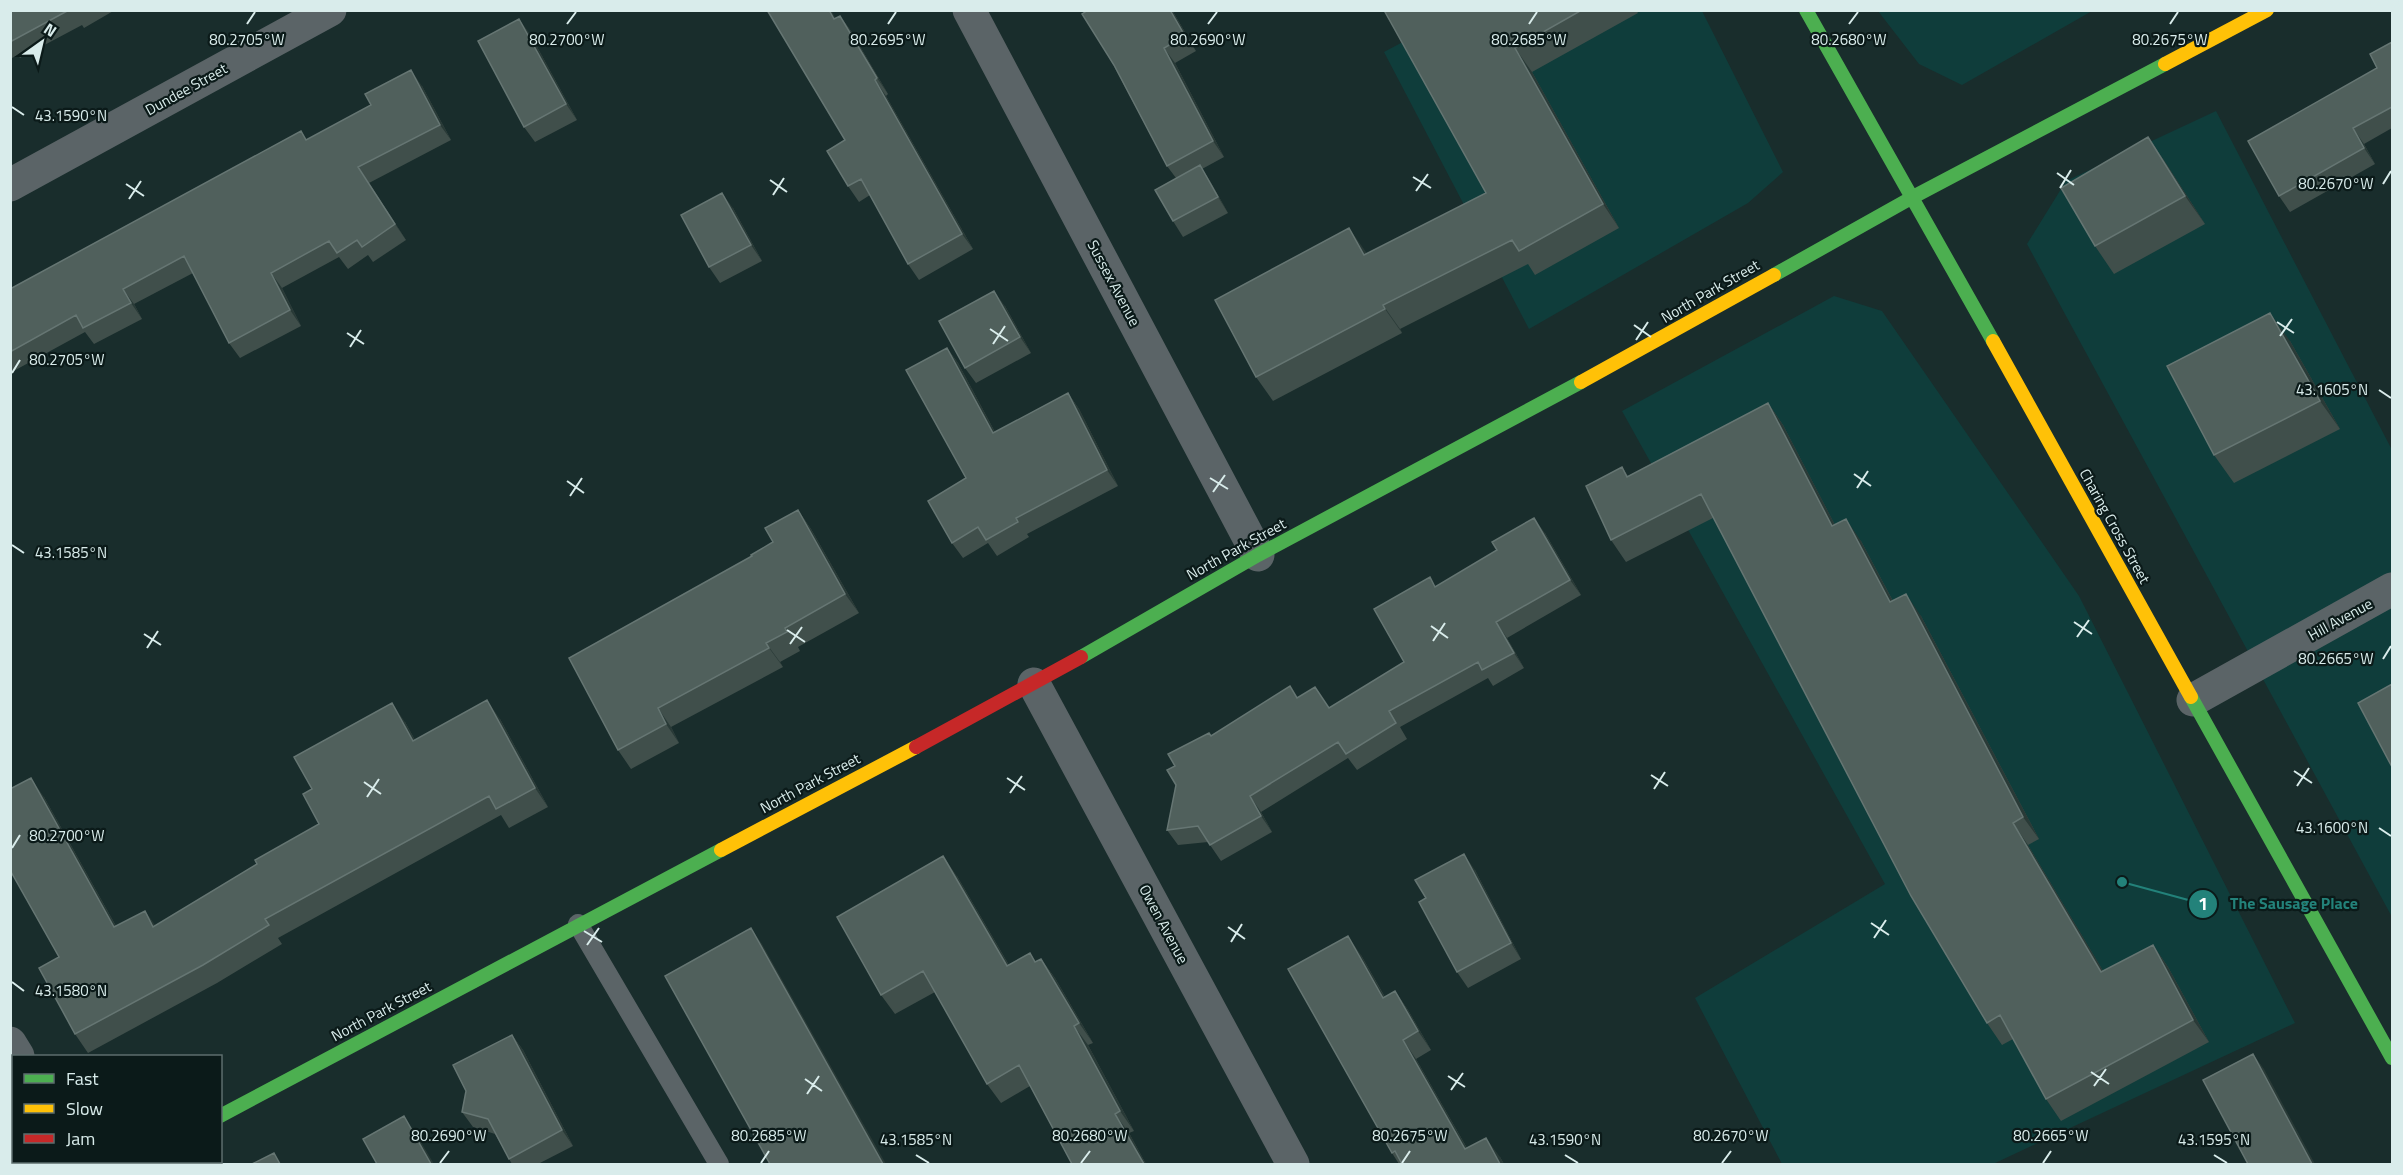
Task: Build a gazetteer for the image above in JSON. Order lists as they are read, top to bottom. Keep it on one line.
{"streets":{"street":["Dundee Street","Sussex Avenue","North Park Street","Charing Cross Street","Hill Avenue","Owen Avenue"]},"crossings":[["Sussex Avenue","North Park Street"],["North Park Street","Charing Cross Street"],["North Park Street","Owen Avenue"],["Charing Cross Street","Hill Avenue"]],"places":["The Sausage Place"],"legend":["Fast","Slow","Jam"],"north":"top right","coordinates":["80.2705°W","80.2700°W","80.2695°W","80.2690°W","80.2685°W","80.2680°W","80.2675°W","43.1590°N","80.2670°W","43.1605°N","43.1585°N","80.2665°W","43.1600°N","43.1580°N","43.1595°N"]}
